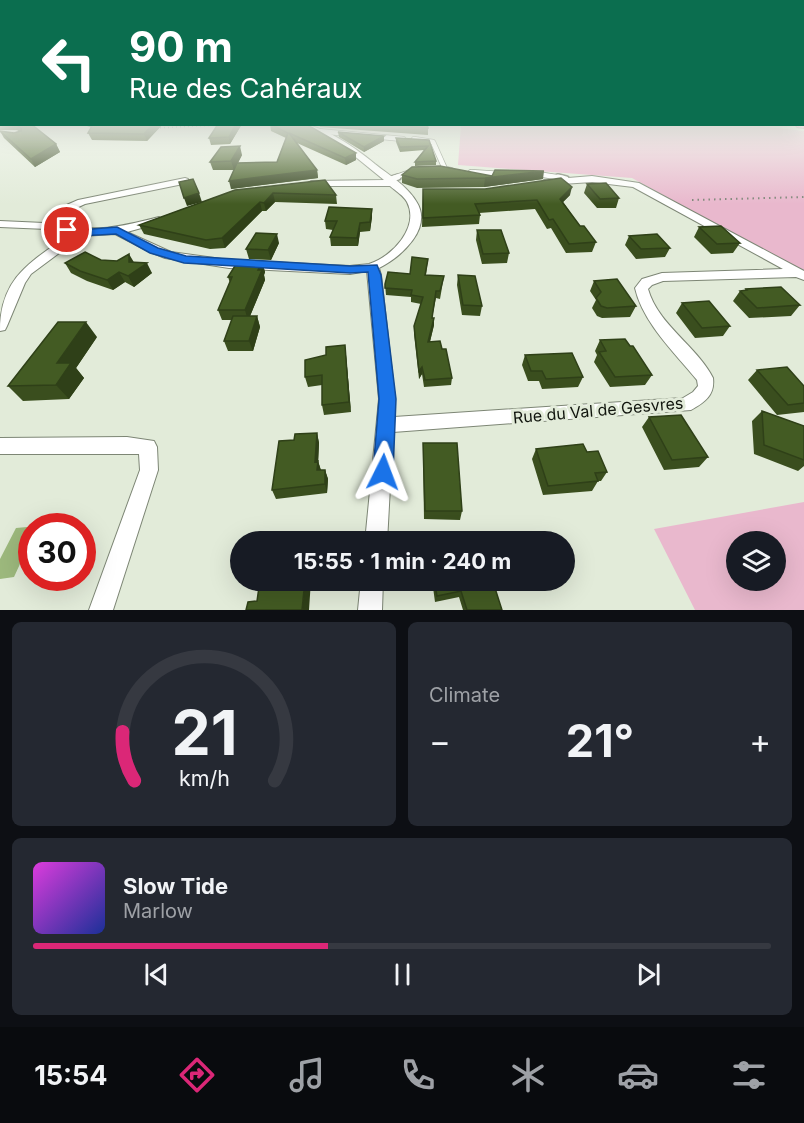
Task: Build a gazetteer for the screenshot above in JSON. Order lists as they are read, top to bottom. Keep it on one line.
{"streets":{"street":["Rue du Val de Gesvres"]},"page":{"turn":["90 m","Rue des Cahéraux"],"limit":"30","trip":"15:55 · 1 min · 240 m","tile":"Climate","heat":["−","21°","+"],"song":["Slow Tide","Marlow"],"tabs":"15:54","gauge":["21","km/h"]}}
